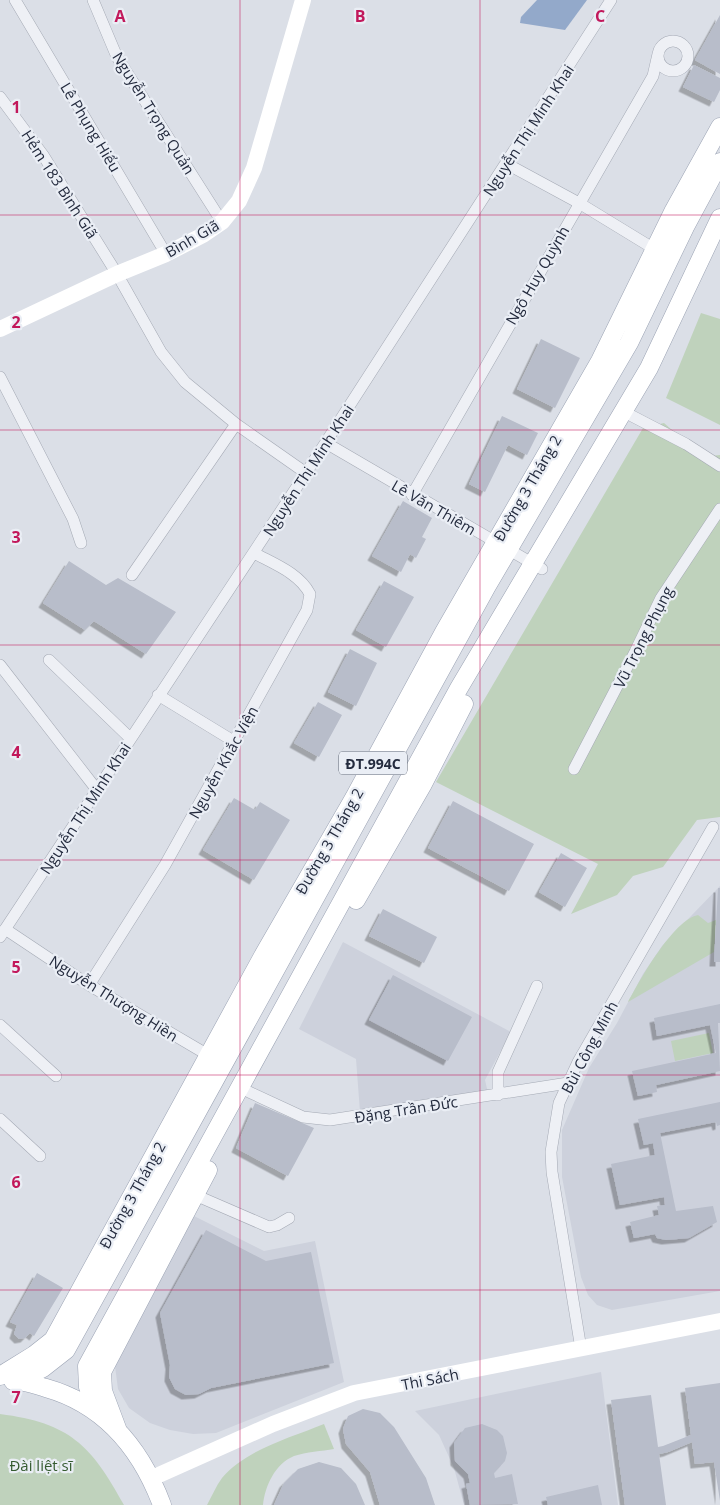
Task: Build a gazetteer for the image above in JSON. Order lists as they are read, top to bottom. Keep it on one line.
{"streets":{"main road":["Đường 3 Tháng 2","ĐT.994C"],"street":["Nguyễn Trọng Quản","Lê Phụng Hiểu","Nguyễn Thị Minh Khai","Hẻm 183 Bình Giã","Bình Giã","Ngô Huy Quỳnh","Lê Văn Thiêm","Vũ Trọng Phụng","Nguyễn Khắc Viện","Nguyễn Thượng Hiền","Bùi Công Minh","Đặng Trần Đức","Thi Sách"]},"crossings":[["Nguyễn Trọng Quản","Bình Giã"],["Lê Phụng Hiểu","Bình Giã"],["Nguyễn Thị Minh Khai","Hẻm 183 Bình Giã"],["Nguyễn Thị Minh Khai","Lê Văn Thiêm"],["Nguyễn Thị Minh Khai","Nguyễn Khắc Viện"],["Nguyễn Thị Minh Khai","Nguyễn Thượng Hiền"],["Hẻm 183 Bình Giã","Bình Giã"],["Ngô Huy Quỳnh","Lê Văn Thiêm"],["Đường 3 Tháng 2","Lê Văn Thiêm"],["Đường 3 Tháng 2","Nguyễn Thượng Hiền"],["Lê Văn Thiêm","ĐT.994C"],["Nguyễn Khắc Viện","Nguyễn Thượng Hiền"],["ĐT.994C","Đặng Trần Đức"],["Bùi Công Minh","Đặng Trần Đức"],["Bùi Công Minh","Thi Sách"]],"parks":["Đài liệt sĩ"],"grid":{"columns":["A","B","C"],"rows":["1","2","3","4","5","6","7"]}}
